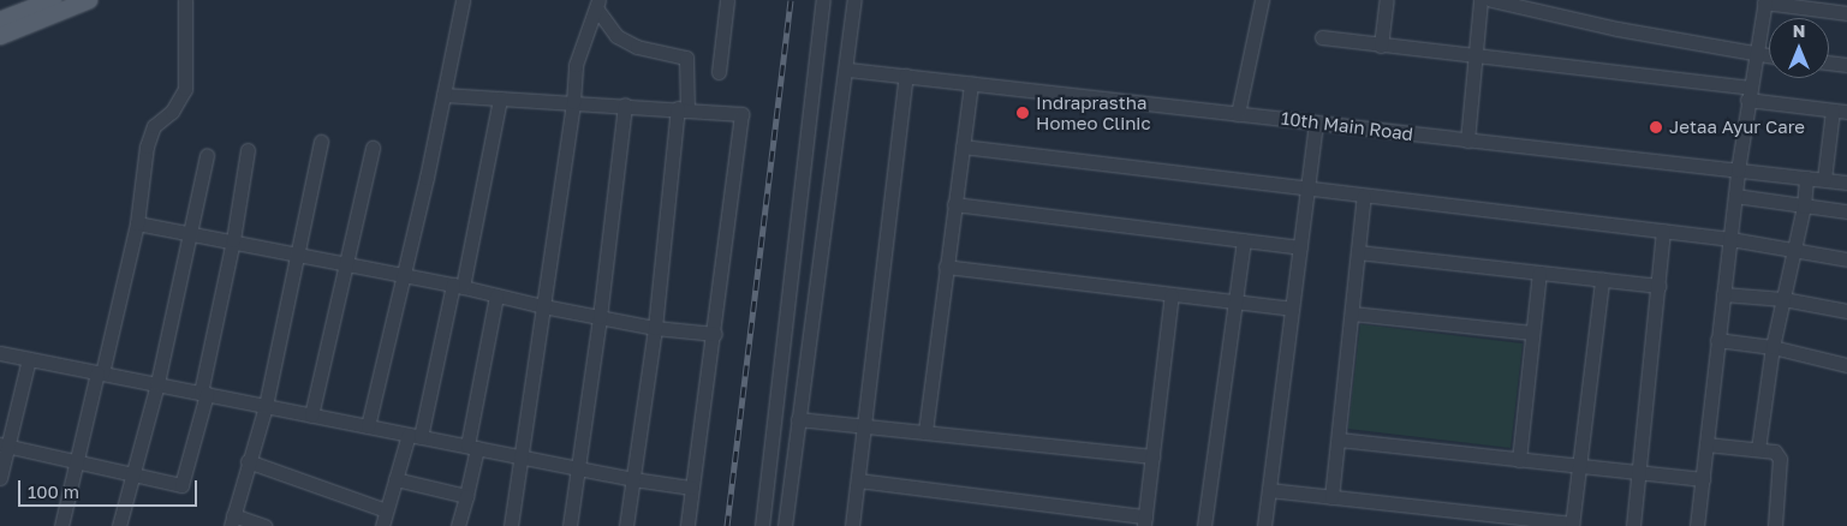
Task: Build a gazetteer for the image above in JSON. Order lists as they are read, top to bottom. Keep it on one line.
{"streets":{"street":["10th Main Road"]},"places":["Indraprastha Homeo Clinic","Jetaa Ayur Care"],"scale_bar":"100 m","north":"top"}
